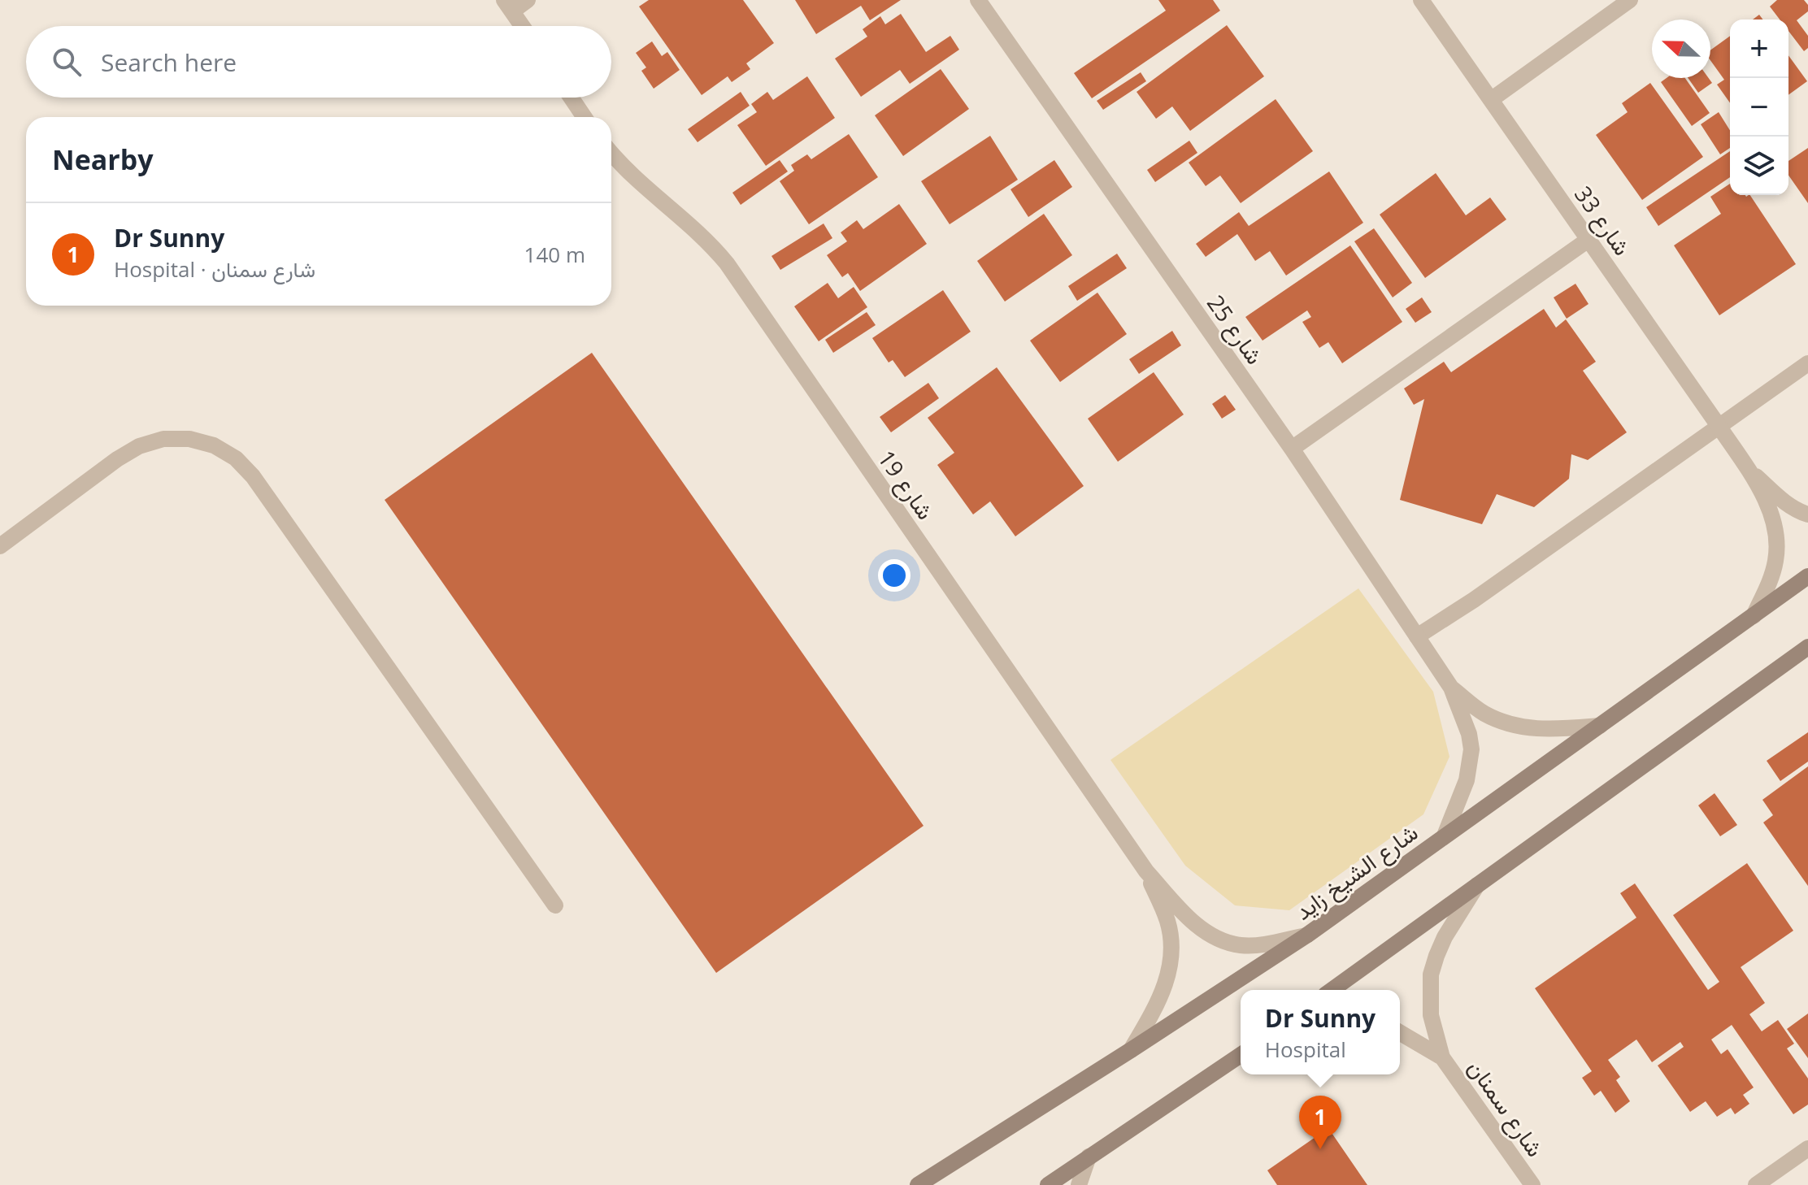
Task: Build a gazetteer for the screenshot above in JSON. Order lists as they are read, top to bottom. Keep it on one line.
{"streets":{"main road":["شارع الشيخ زايد"],"street":["شارع 33","شارع 25","شارع 19","شارع سمنان"]},"crossings":[["شارع 33","شارع الشيخ زايد"],["شارع 25","شارع الشيخ زايد"]],"north":"left","page":{"map_buttons":["+","−"],"search":"Search here","heading":"Nearby","list":[{"mark":"1","name":"Dr Sunny","note":"Hospital · شارع سمنان","value":"140 m"}],"popup":["Dr Sunny","Hospital"],"pins":"1"}}
